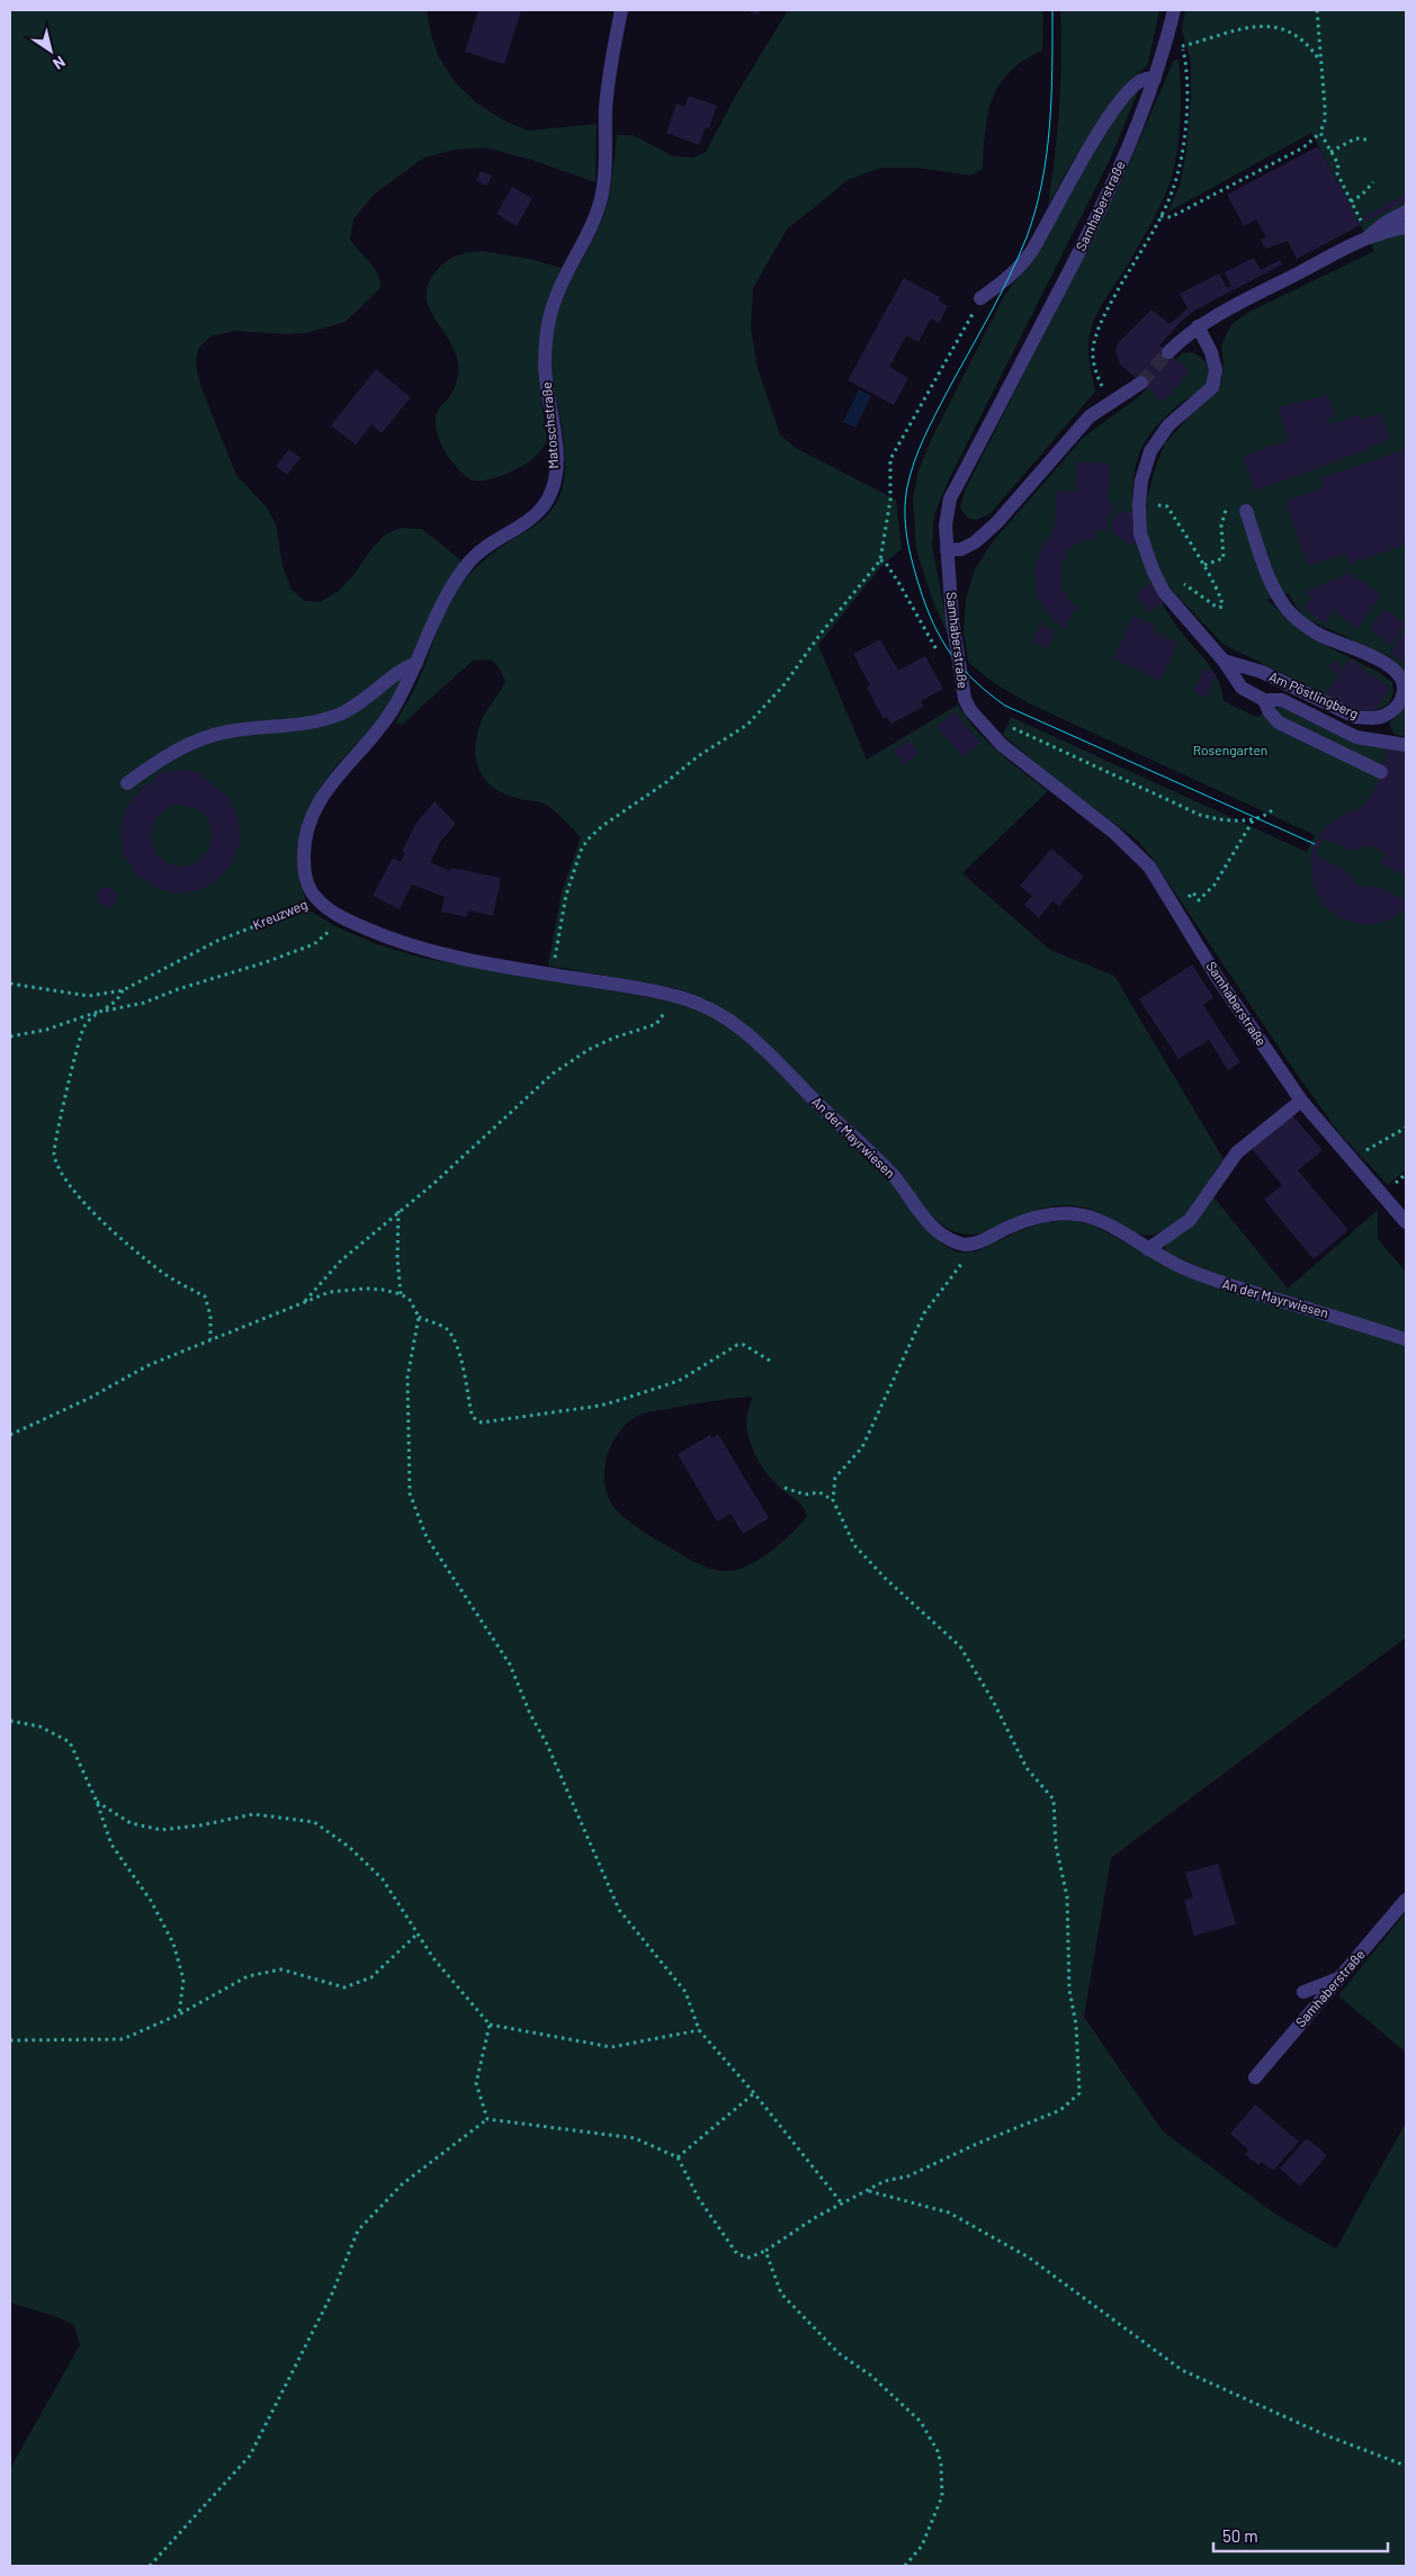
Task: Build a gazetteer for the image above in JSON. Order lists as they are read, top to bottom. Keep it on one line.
{"streets":{"street":["Samhaberstraße","Matoschstraße","Am Pöstlingberg","Kreuzweg","An der Mayrwiesen"]},"crossings":[["Matoschstraße","Kreuzweg"],["Kreuzweg","An der Mayrwiesen"]],"parks":["Rosengarten"],"scale_bar":"50 m","north":"bottom right"}
